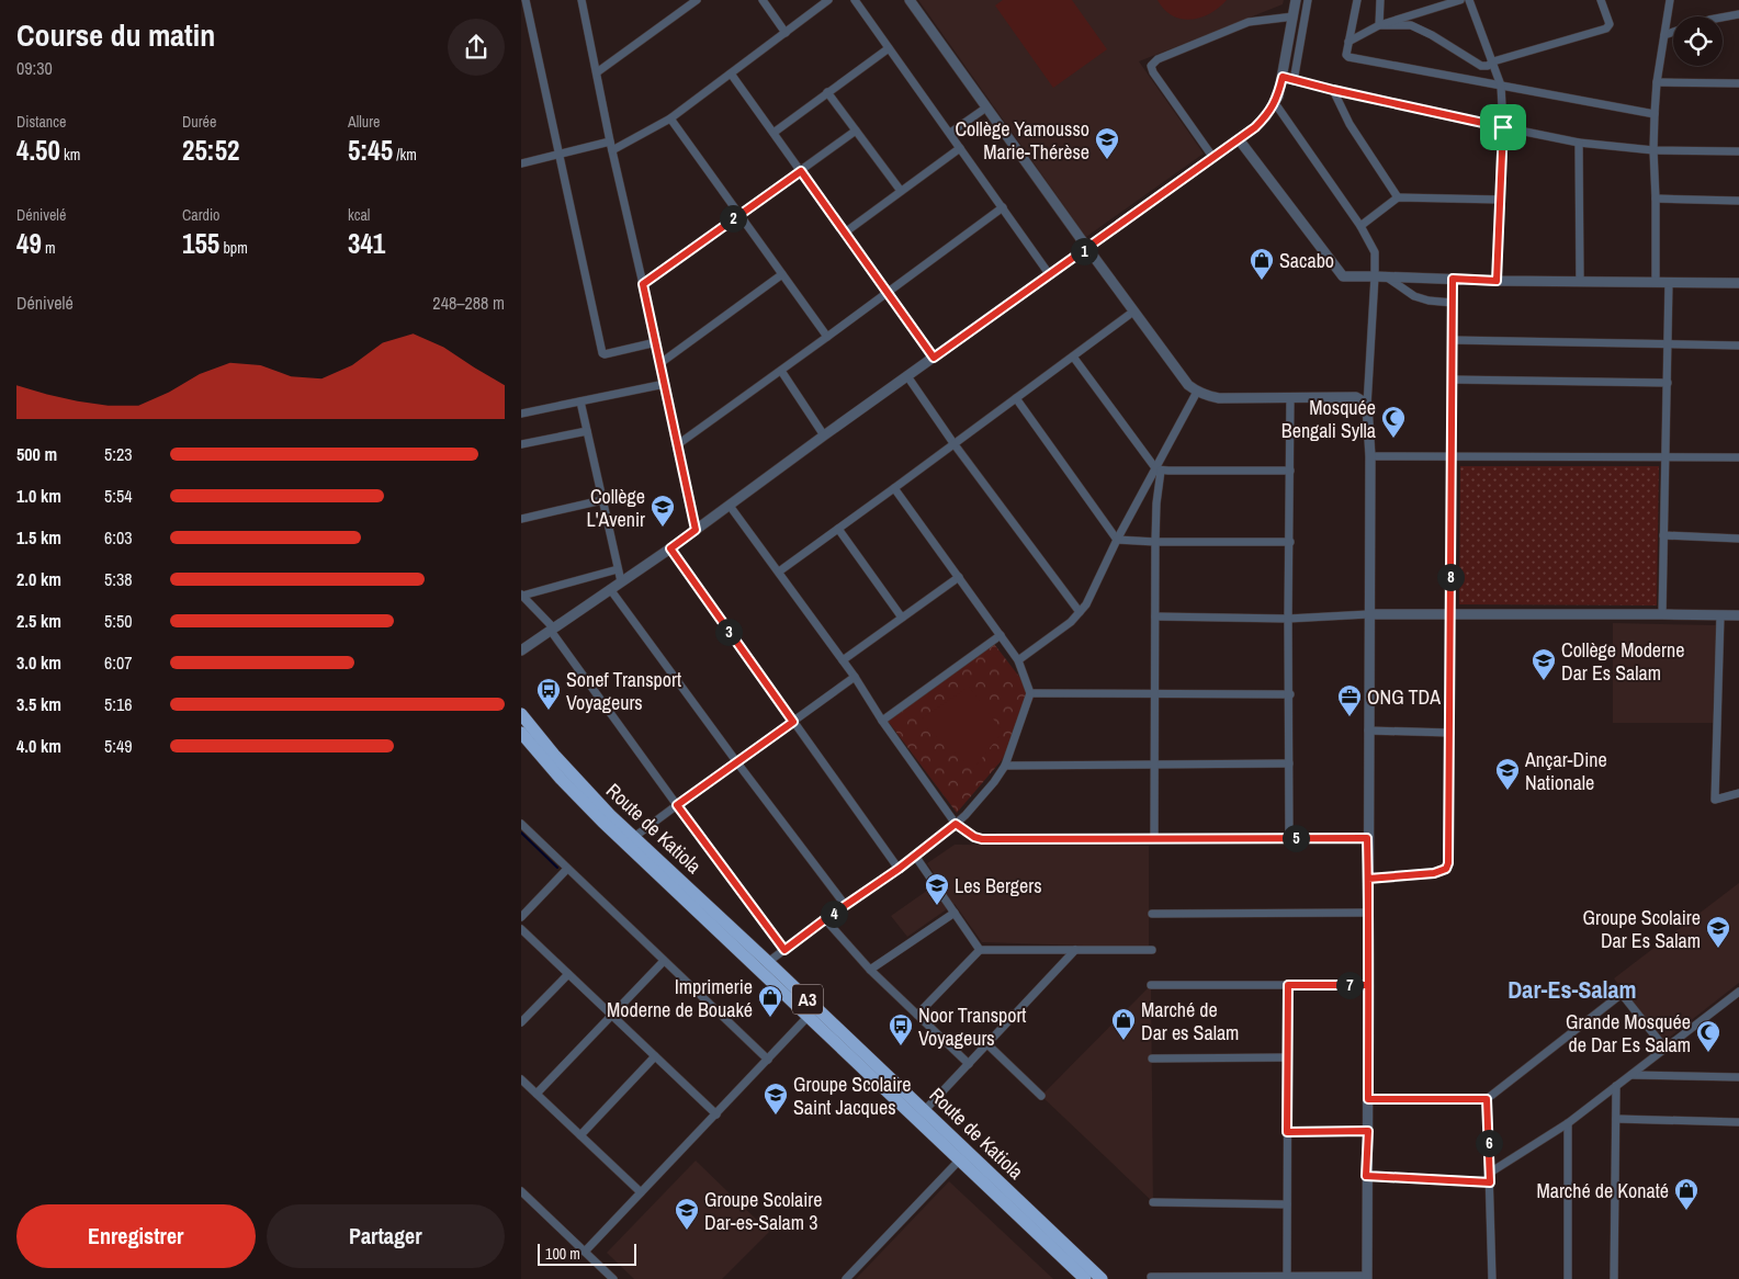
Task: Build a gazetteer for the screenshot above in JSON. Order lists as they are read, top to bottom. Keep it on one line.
{"streets":{"highway":["Route de Katiola","A3"]},"districts":["Dar-Es-Salam"],"places":{"school or university":["Collège Yamousso Marie-Thérèse","Collège L'Avenir","Collège Moderne Dar Es Salam","Ançar-Dine Nationale","Les Bergers","Groupe Scolaire Dar Es Salam","Groupe Scolaire Saint Jacques","Groupe Scolaire Dar-es-Salam 3"],"shop":["Sacabo","Imprimerie Moderne de Bouaké","Marché de Dar es Salam","Marché de Konaté"],"mosque":["Mosquée Bengali Sylla","Grande Mosquée de Dar Es Salam"],"bus stop":["Sonef Transport Voyageurs","Noor Transport Voyageurs"],"office":["ONG TDA"]},"scale_bar":"100 m","page":{"heading":["Course du matin","09:30"],"stats":[["Distance","4.50 km"],["Durée","25:52"],["Allure","5:45 /km"],["Dénivelé","49 m"],["Cardio","155 bpm"],["kcal","341"]],"pins":["2","1","8","3","5","4","7","6"],"chart":["Dénivelé","248–288 m"],"list":[{"name":"500 m","note":"5:23"},{"name":"1.0 km","note":"5:54"},{"name":"1.5 km","note":"6:03"},{"name":"2.0 km","note":"5:38"},{"name":"2.5 km","note":"5:50"},{"name":"3.0 km","note":"6:07"},{"name":"3.5 km","note":"5:16"},{"name":"4.0 km","note":"5:49"}],"buttons":["Enregistrer","Partager"],"scale":"100 m"}}
